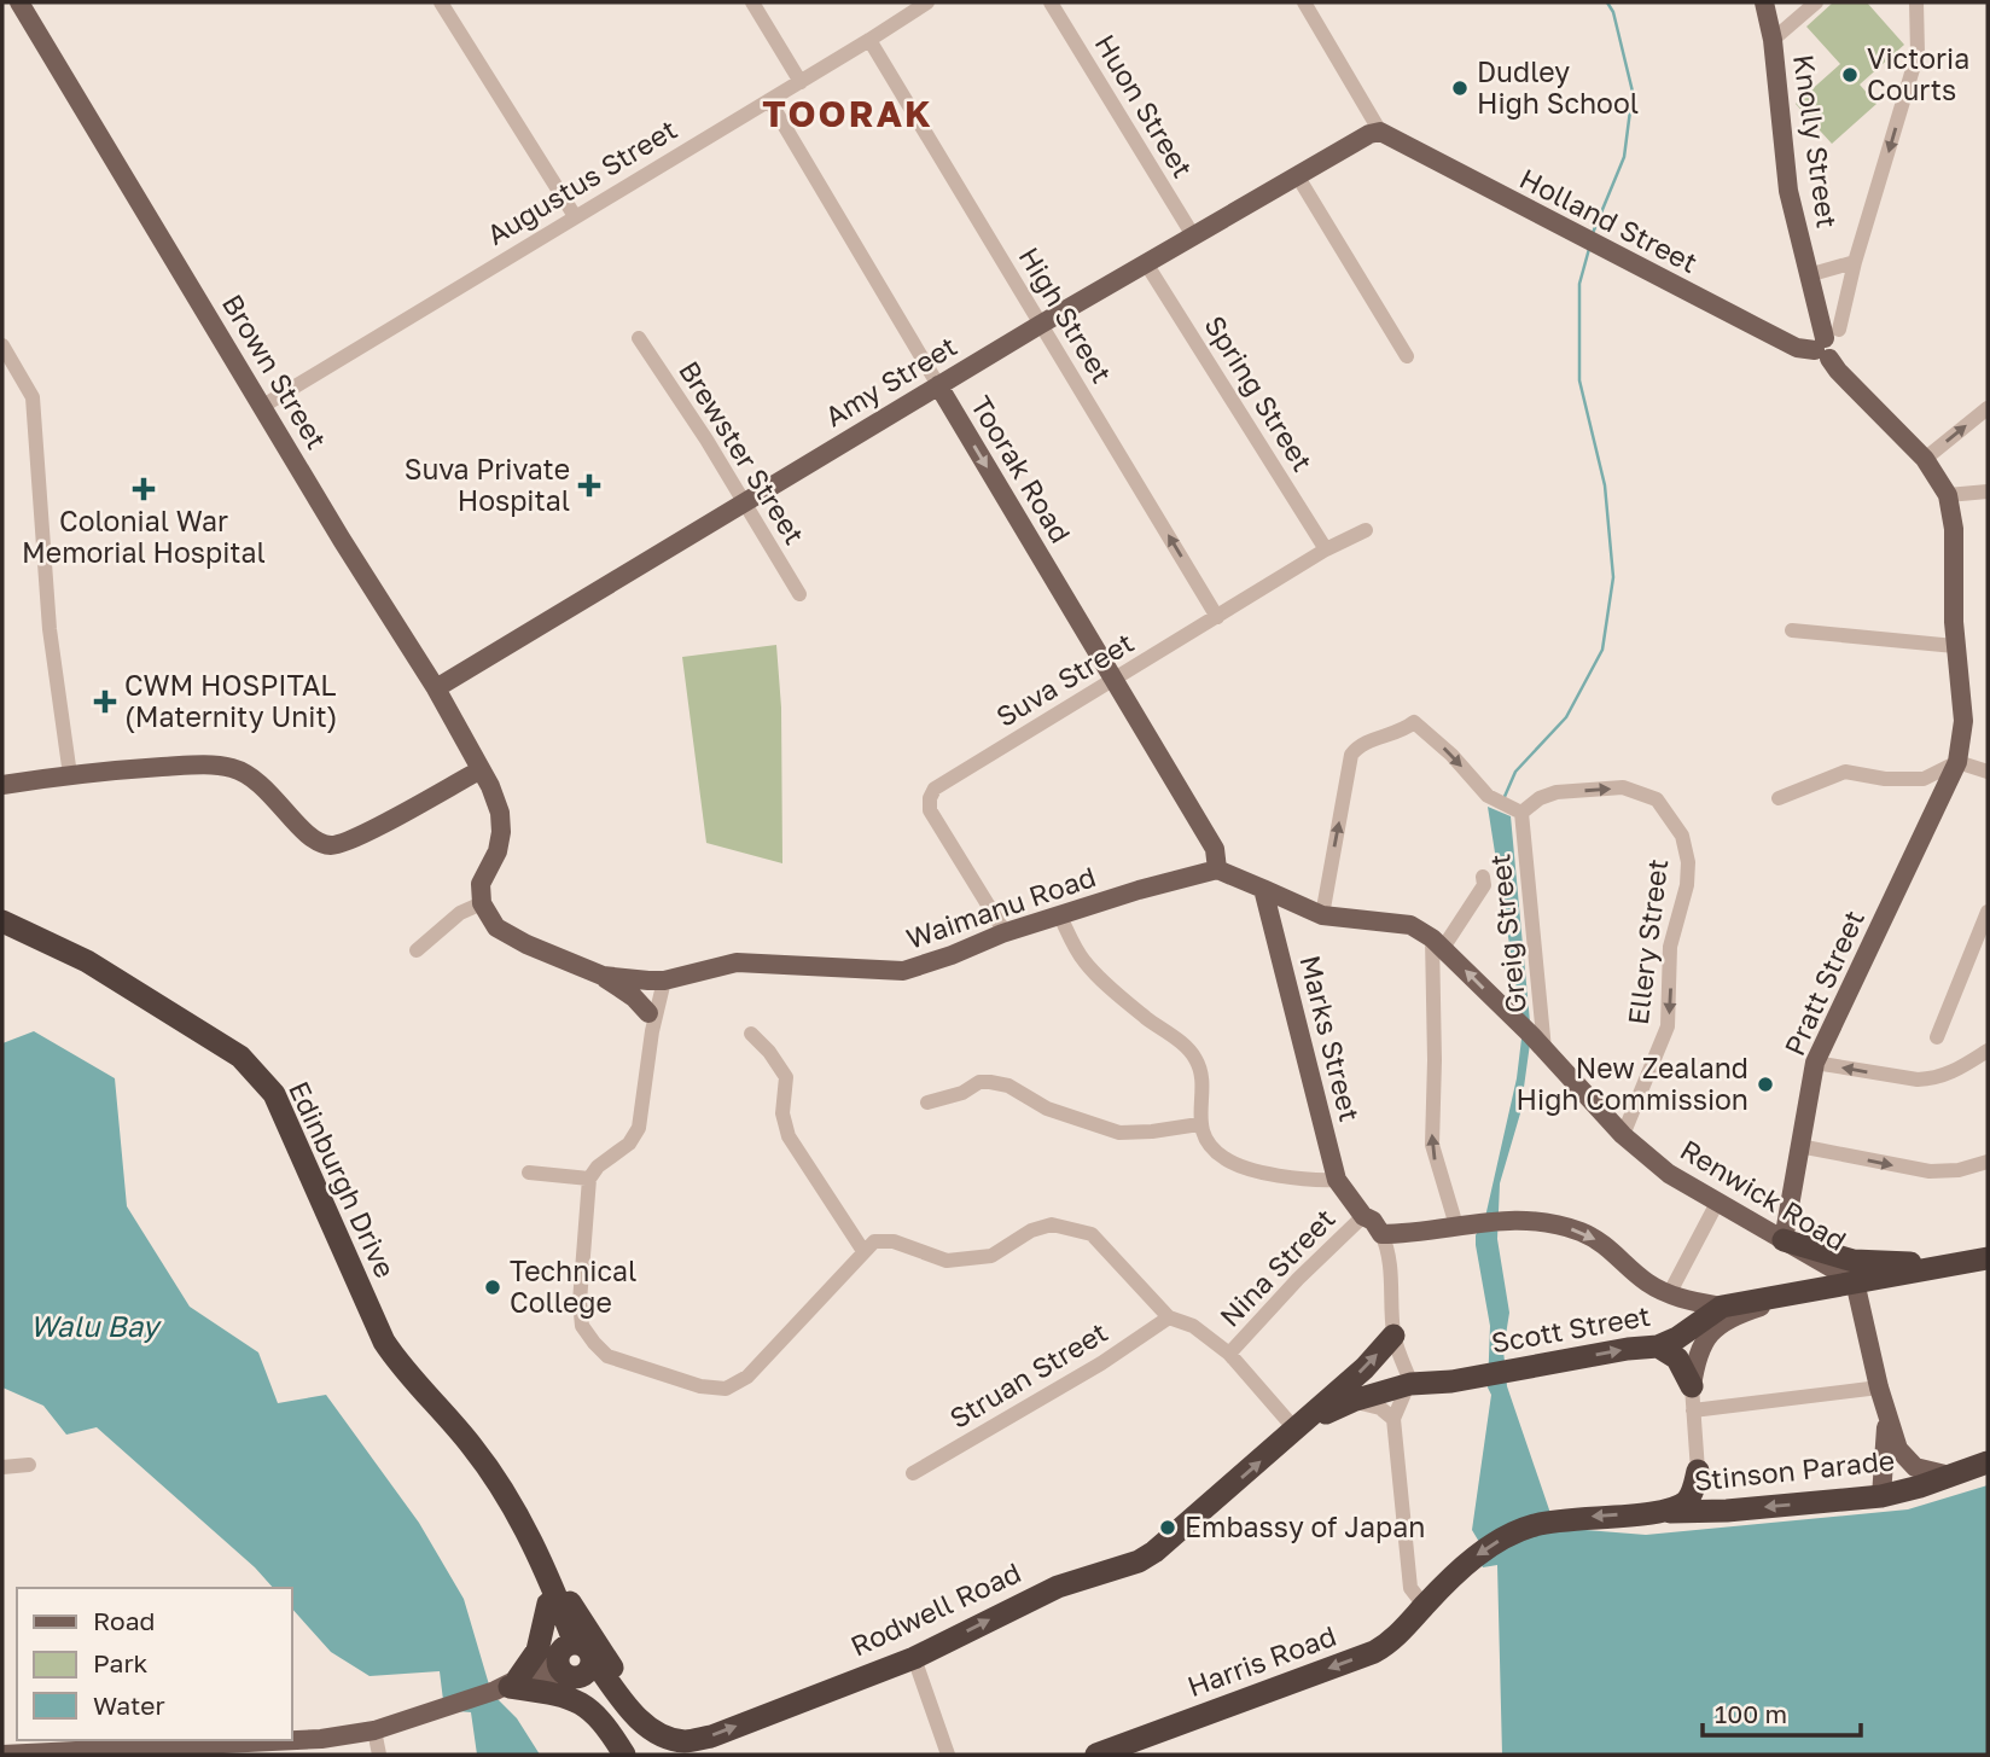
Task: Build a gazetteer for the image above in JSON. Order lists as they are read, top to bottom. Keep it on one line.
{"streets":{"highway":["Edinburgh Drive","Scott Street","Stinson Parade","Rodwell Road","Harris Road"],"main road":["Knolly Street","Holland Street","Brown Street","Amy Street","Toorak Road","Waimanu Road","Pratt Street","Marks Street","Renwick Road"],"street":["Huon Street","Augustus Street","High Street","Spring Street","Brewster Street","Suva Street","Greig Street","Ellery Street","Nina Street","Struan Street"]},"crossings":[["Huon Street","Amy Street"],["Knolly Street","Holland Street"],["Augustus Street","High Street"],["Augustus Street","Brown Street"],["Augustus Street","Toorak Road"],["Holland Street","Amy Street"],["High Street","Amy Street"],["High Street","Suva Street"],["Brown Street","Amy Street"],["Amy Street","Spring Street"],["Amy Street","Brewster Street"],["Amy Street","Toorak Road"],["Spring Street","Suva Street"],["Toorak Road","Suva Street"],["Toorak Road","Waimanu Road"],["Suva Street","Waimanu Road"],["Greig Street","Ellery Street"],["Greig Street","Renwick Road"],["Ellery Street","Renwick Road"],["Pratt Street","Renwick Road"],["Marks Street","Nina Street"],["Renwick Road","Scott Street"],["Scott Street","Rodwell Road"],["Stinson Parade","Harris Road"]],"one_way":["High Street","Toorak Road","Scott Street","Stinson Parade","Rodwell Road","Harris Road"],"districts":["TOORAK"],"water":["Walu Bay"],"places":{"other":["Victoria Courts","Dudley High School","New Zealand High Commission","Technical College","Embassy of Japan"],"health":["Suva Private Hospital","Colonial War Memorial Hospital","CWM HOSPITAL (Maternity Unit)"]},"legend":["Road","Park","Water"],"scale_bar":"100 m"}
